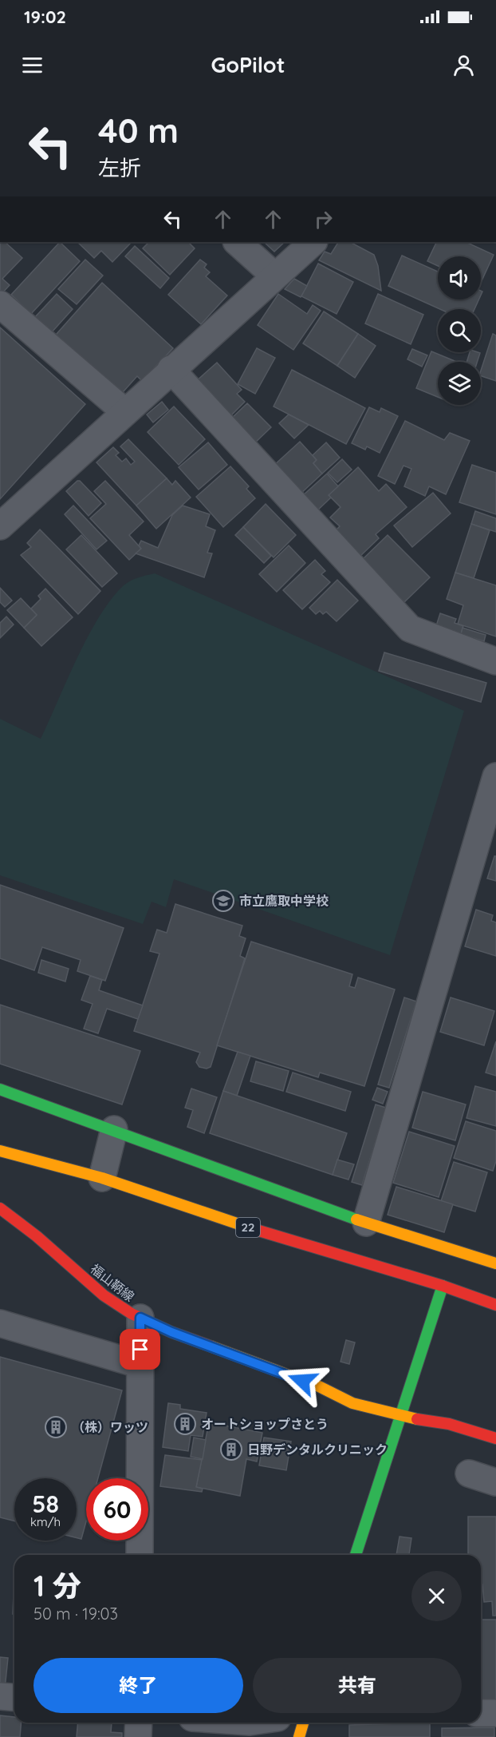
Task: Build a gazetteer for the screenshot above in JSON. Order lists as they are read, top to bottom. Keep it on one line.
{"streets":{"main road":["22","福山鞆線"]},"places":{"school or university":["市立鷹取中学校"],"building":["オートショップさとう","（株）ワッツ","日野デンタルクリニック"]},"page":{"status":"19:02","header":"GoPilot","turn":["40 m","左折"],"speed":"58 km/h","limit":"60","heading":["1 分","50 m · 19:03"],"buttons":["終了","共有"]}}
